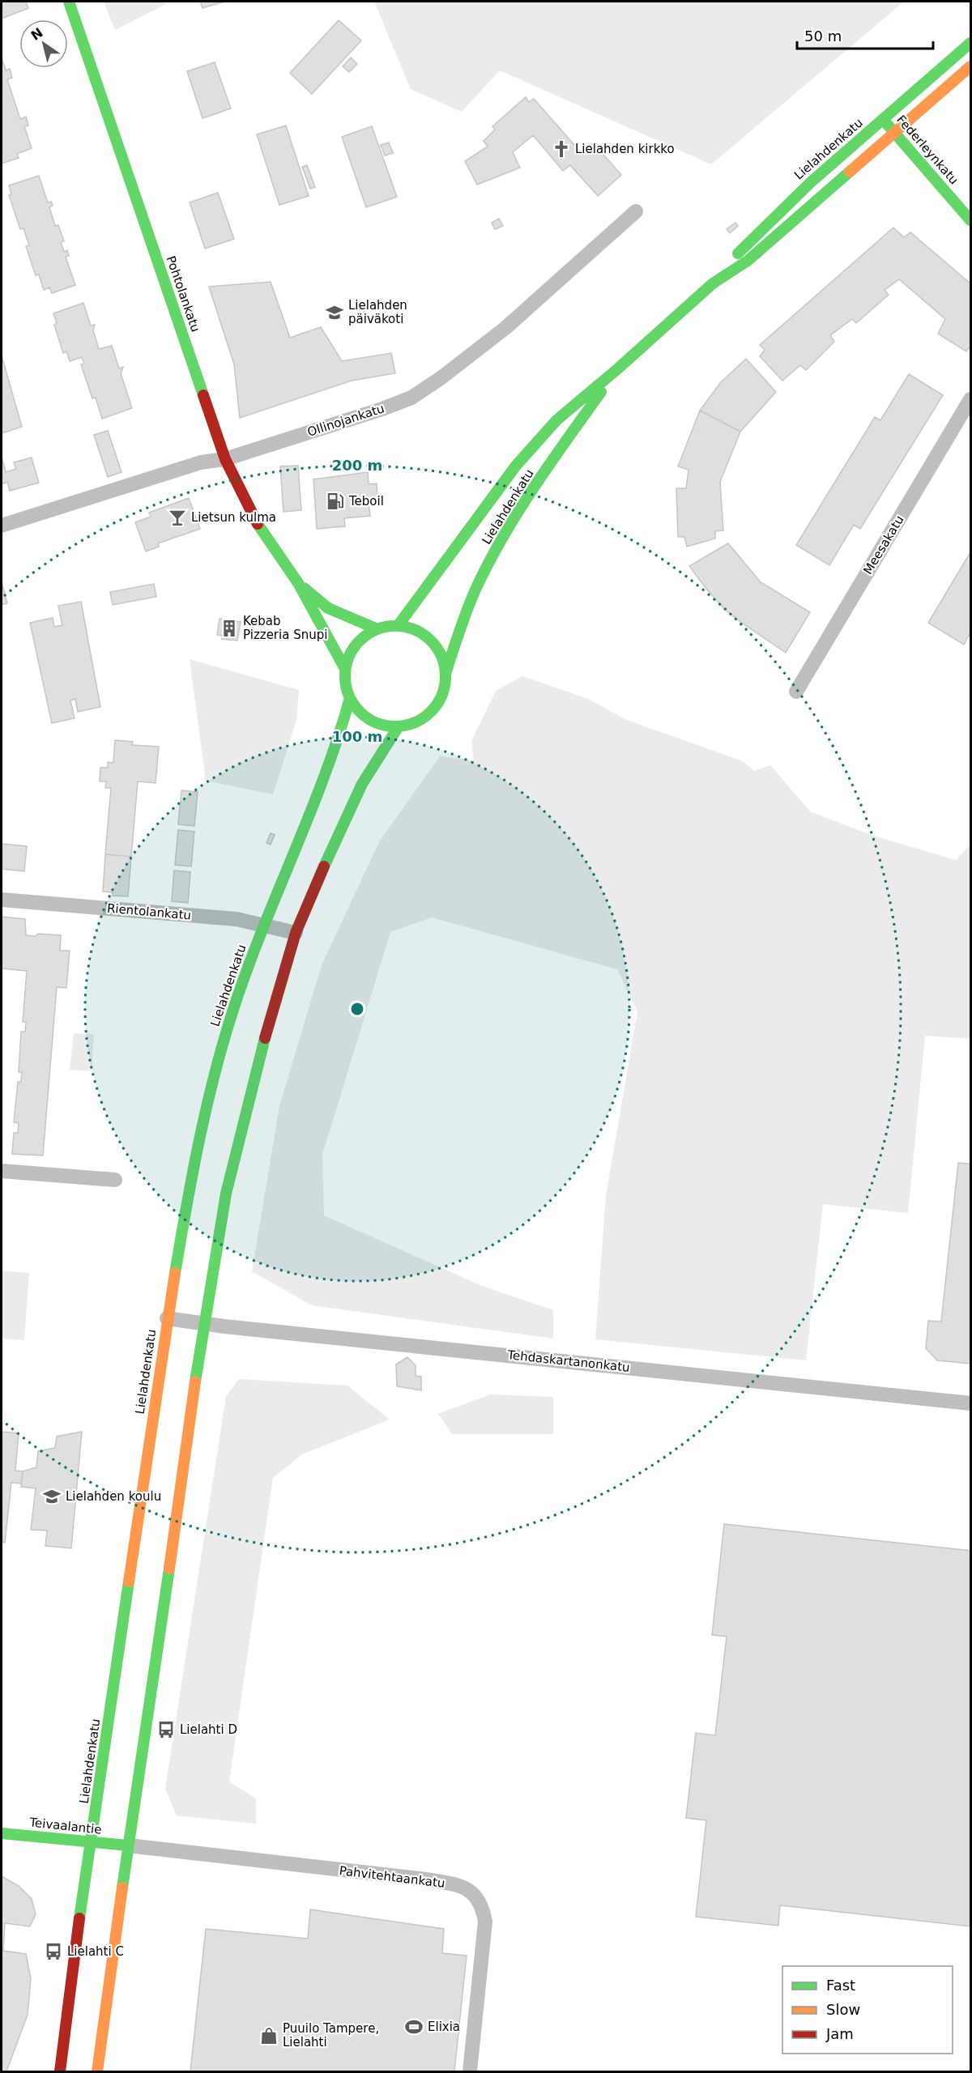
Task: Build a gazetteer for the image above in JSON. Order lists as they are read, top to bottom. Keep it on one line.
{"streets":{"main road":["Lielahdenkatu","Federleynkatu","Pohtolankatu","Teivaalantie"],"street":["Ollinojankatu","Meesakatu","Rientolankatu","Tehdaskartanonkatu","Pahvitehtaankatu"]},"crossings":[["Lielahdenkatu","Federleynkatu"],["Lielahdenkatu","Pohtolankatu"],["Lielahdenkatu","Rientolankatu"],["Lielahdenkatu","Tehdaskartanonkatu"],["Lielahdenkatu","Teivaalantie"],["Pohtolankatu","Ollinojankatu"],["Teivaalantie","Pahvitehtaankatu"]],"places":{"church":["Lielahden kirkko"],"school or university":["Lielahden päiväkoti","Lielahden koulu"],"fuel station":["Teboil"],"bar":["Lietsun kulma"],"building":["Kebab Pizzeria Snupi"],"bus stop":["Lielahti D","Lielahti C"],"sports":["Elixia"],"shop":["Puuilo Tampere, Lielahti"]},"legend":["Fast","Slow","Jam"],"scale_bar":"50 m","north":"top left","rings":["200 m","100 m"]}
